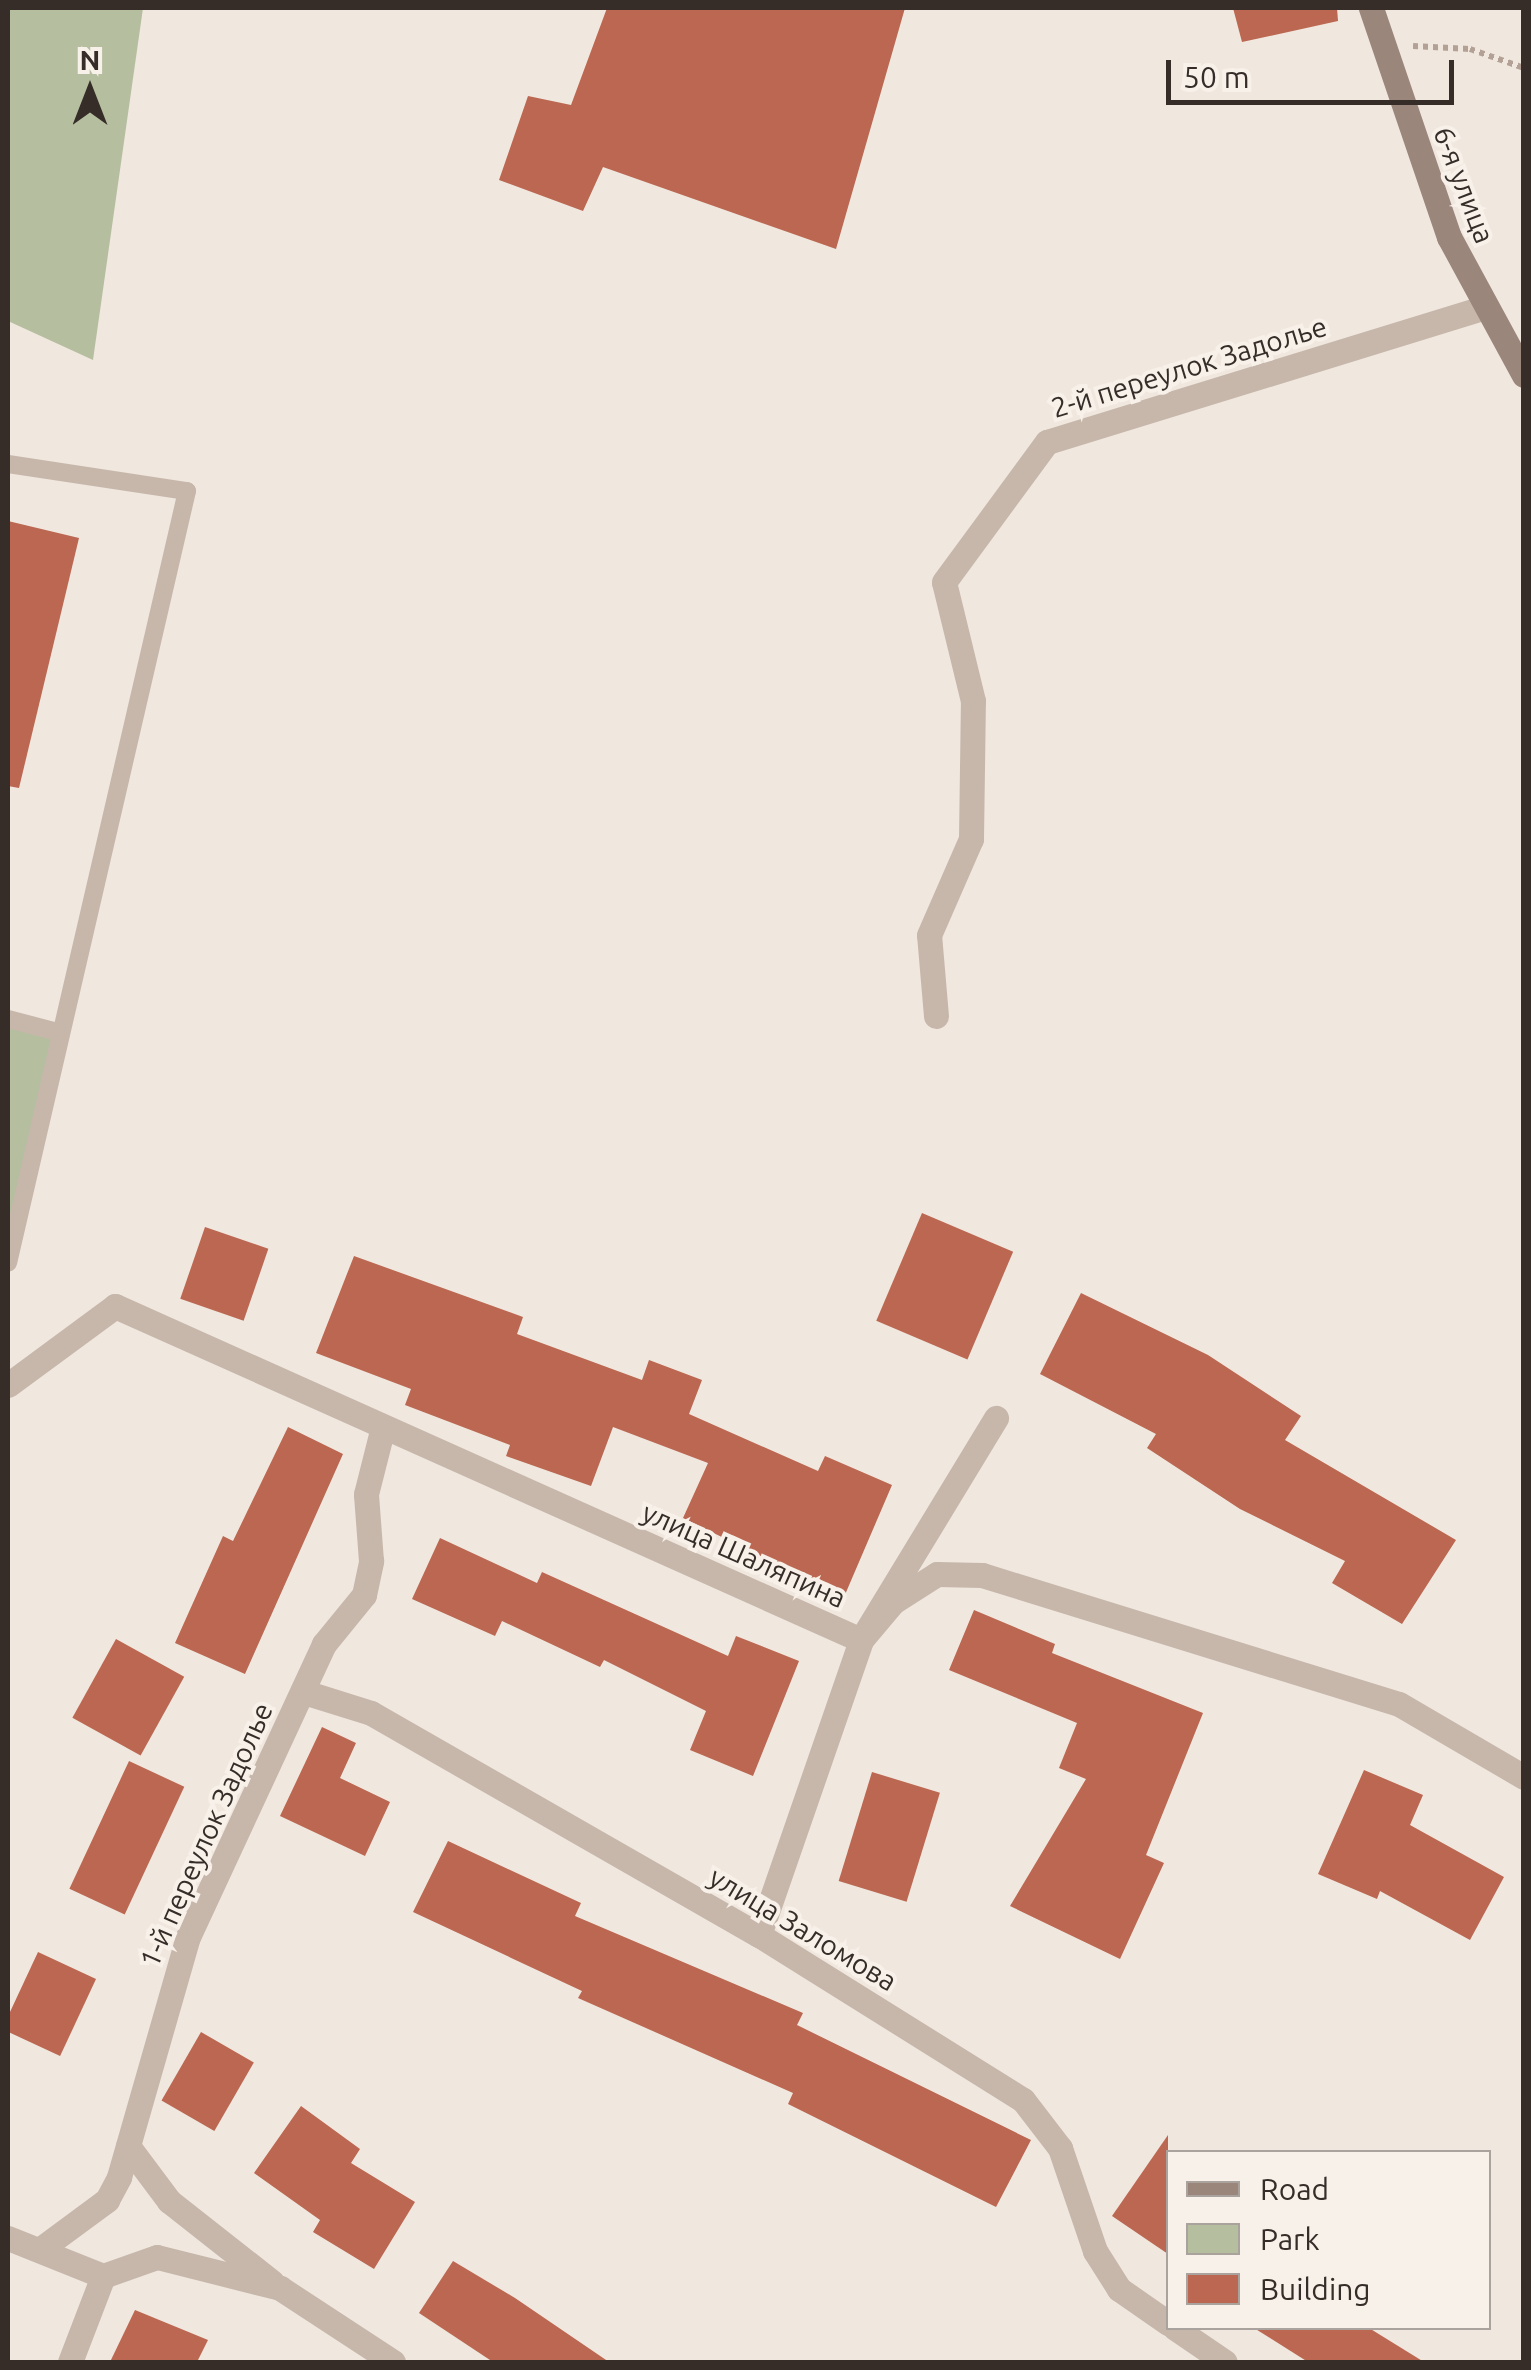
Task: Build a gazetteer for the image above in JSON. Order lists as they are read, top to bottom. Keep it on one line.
{"streets":{"street":["6-я улица","2-й переулок Задолье","улица Шаляпина","1-й переулок Задолье","улица Заломова"]},"crossings":[["6-я улица","2-й переулок Задолье"],["улица Шаляпина","1-й переулок Задолье"],["1-й переулок Задолье","улица Заломова"]],"legend":["Road","Park","Building"],"scale_bar":"50 m","north":"top"}
